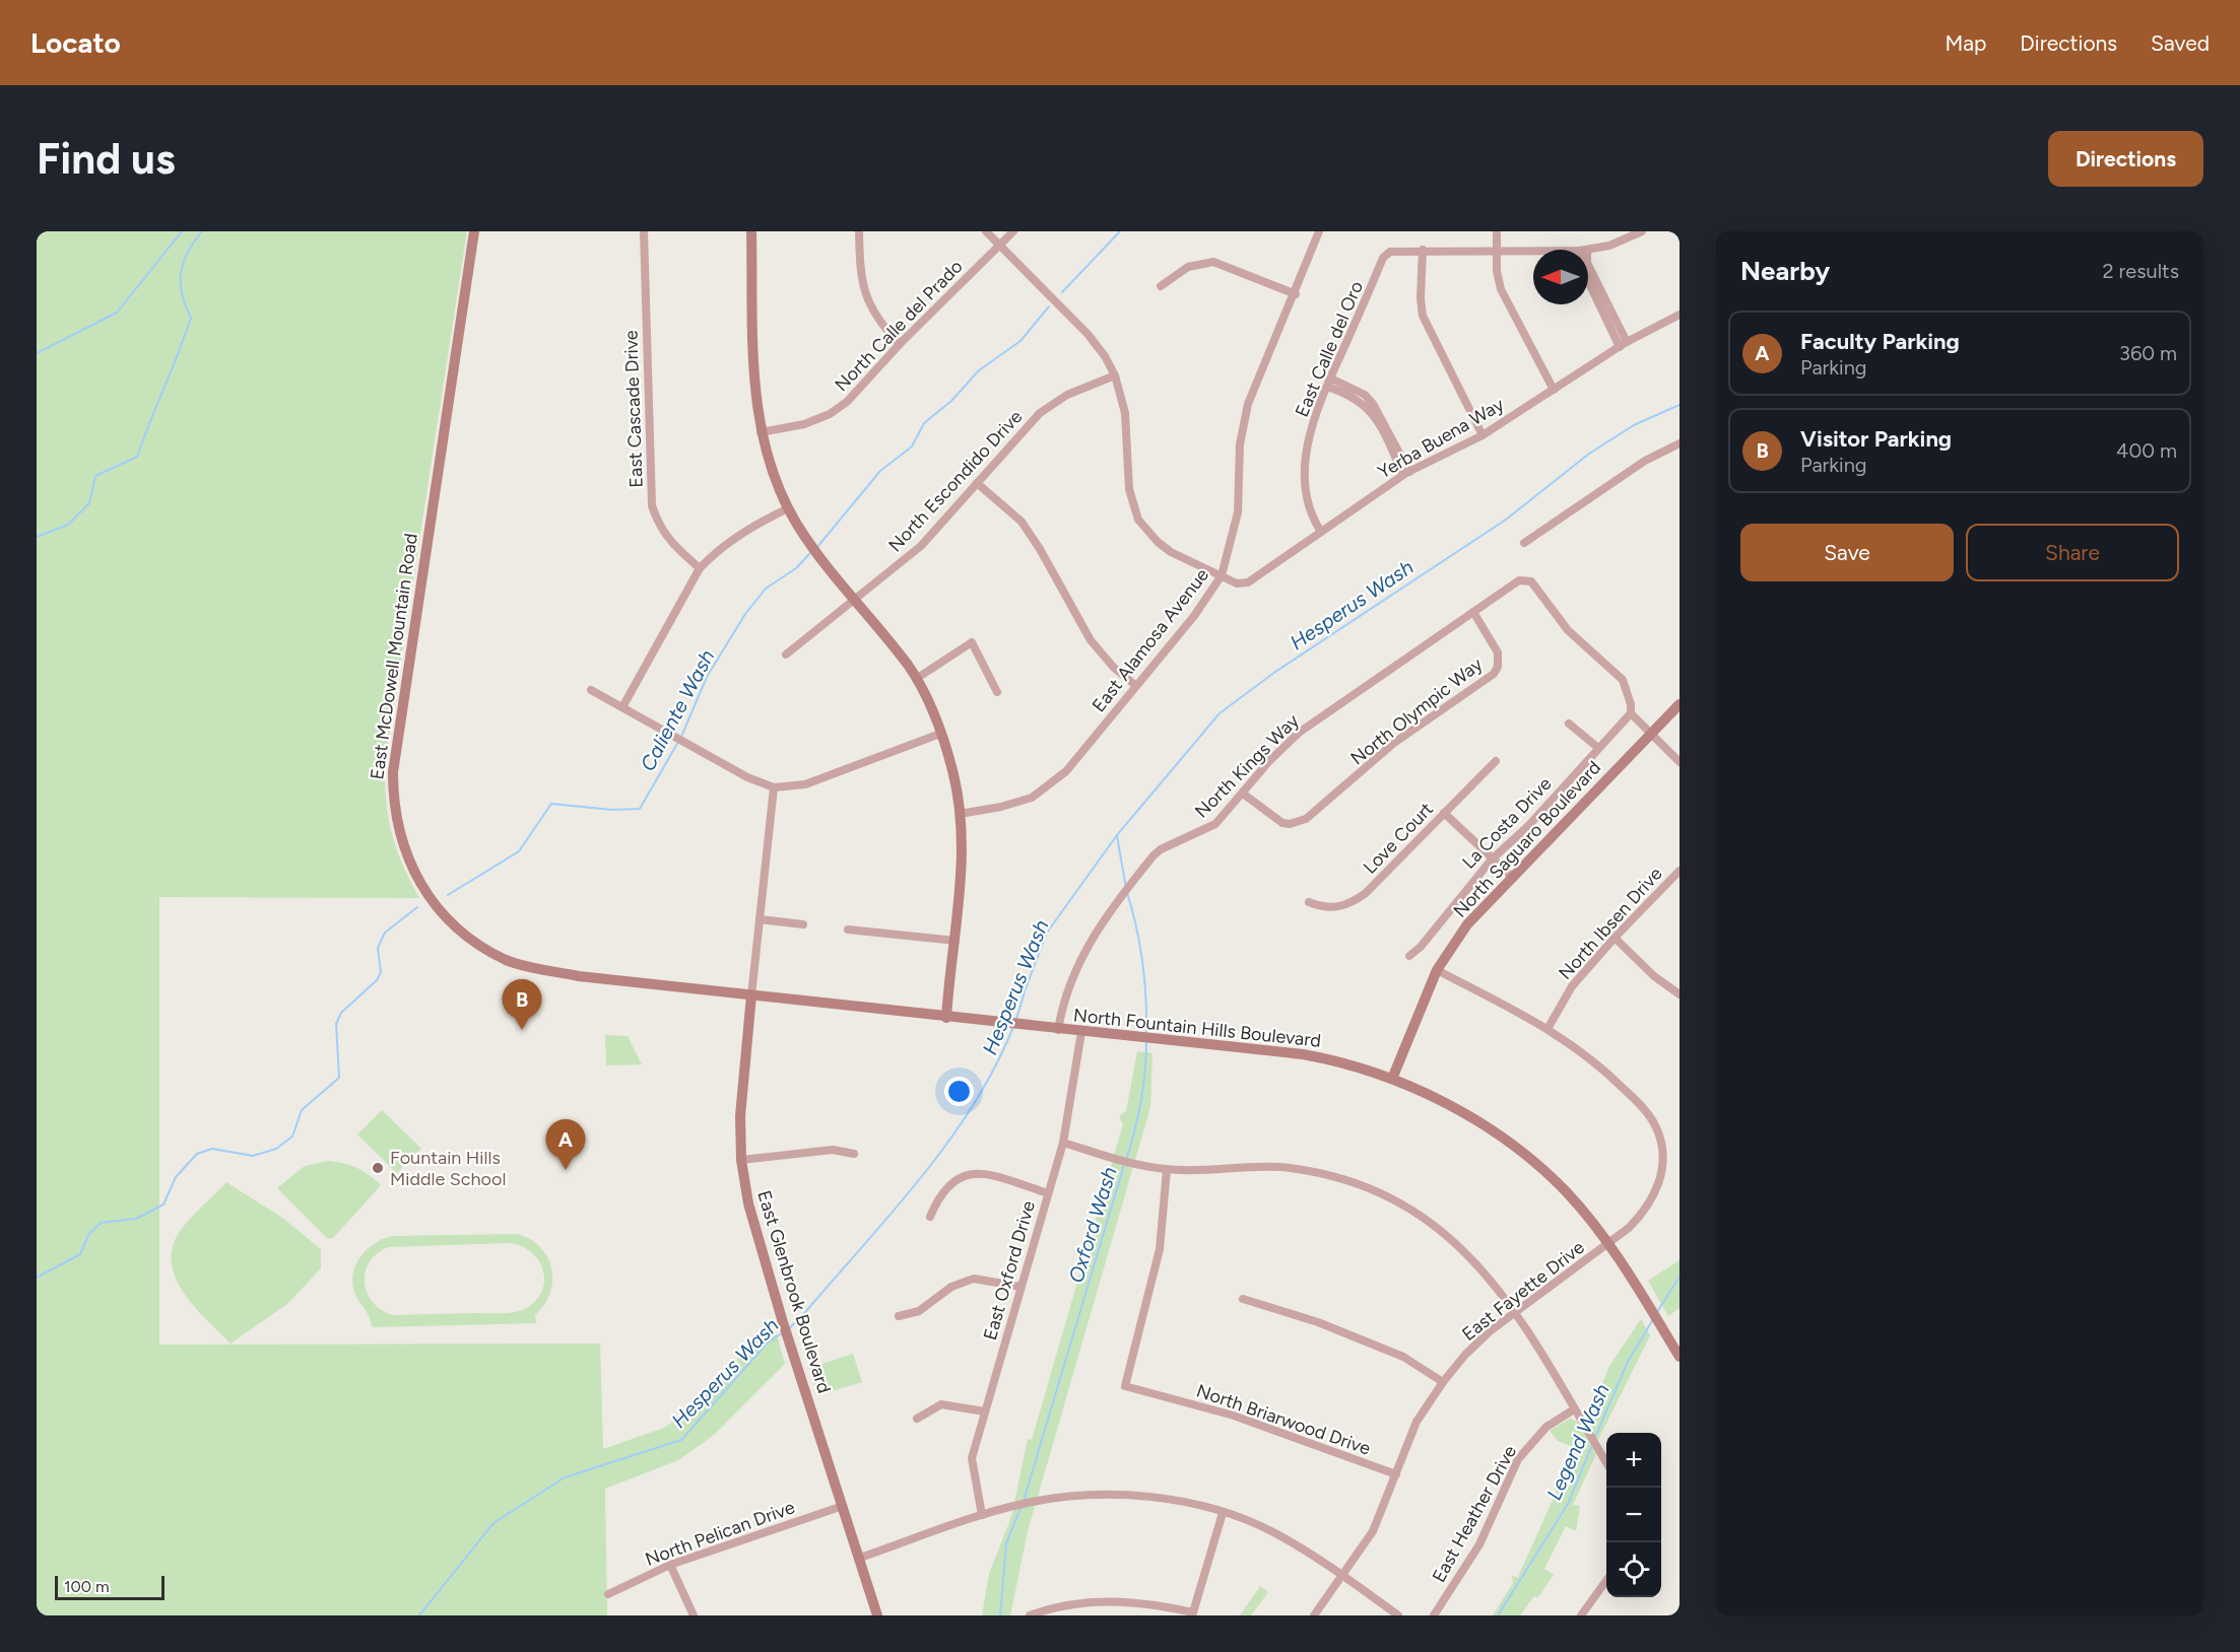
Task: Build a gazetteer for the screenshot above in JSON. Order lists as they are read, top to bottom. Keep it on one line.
{"streets":{"street":["North Calle del Prado","East Calle del Oro","East Cascade Drive","Yerba Buena Way","North Escondido Drive","East Alamosa Avenue","East McDowell Mountain Road","North Olympic Way","North Kings Way","La Costa Drive","Love Court","North Saguaro Boulevard","North Ibsen Drive","North Fountain Hills Boulevard","East Oxford Drive","East Fayette Drive","East Glenbrook Boulevard","North Briarwood Drive","East Heather Drive","North Pelican Drive"]},"crossings":[["North Calle del Prado","Yerba Buena Way"],["East Calle del Oro","Yerba Buena Way"],["Yerba Buena Way","North Escondido Drive"],["Yerba Buena Way","East Alamosa Avenue"],["East McDowell Mountain Road","North Fountain Hills Boulevard"],["North Olympic Way","North Kings Way"],["North Kings Way","La Costa Drive"],["North Kings Way","North Fountain Hills Boulevard"],["North Saguaro Boulevard","North Fountain Hills Boulevard"],["North Saguaro Boulevard","East Fayette Drive"],["North Ibsen Drive","East Fayette Drive"],["North Fountain Hills Boulevard","East Oxford Drive"],["North Fountain Hills Boulevard","East Fayette Drive"],["North Fountain Hills Boulevard","East Glenbrook Boulevard"],["East Fayette Drive","North Briarwood Drive"],["East Glenbrook Boulevard","North Pelican Drive"]],"water":["Hesperus Wash","Caliente Wash","Oxford Wash","Legend Wash"],"places":["Fountain Hills Middle School"],"scale_bar":"100 m","north":"left","page":{"header":"Locato","nav":["Map","Directions","Saved"],"buttons":["Directions",["Save","Share"]],"title":"Find us","heading":["Nearby","2 results"],"list":[{"mark":"A","name":"Faculty Parking","note":"Parking","value":"360 m"},{"mark":"B","name":"Visitor Parking","note":"Parking","value":"400 m"}],"pins":["B","A"],"map_buttons":["+","−"],"scale":"100 m"}}
